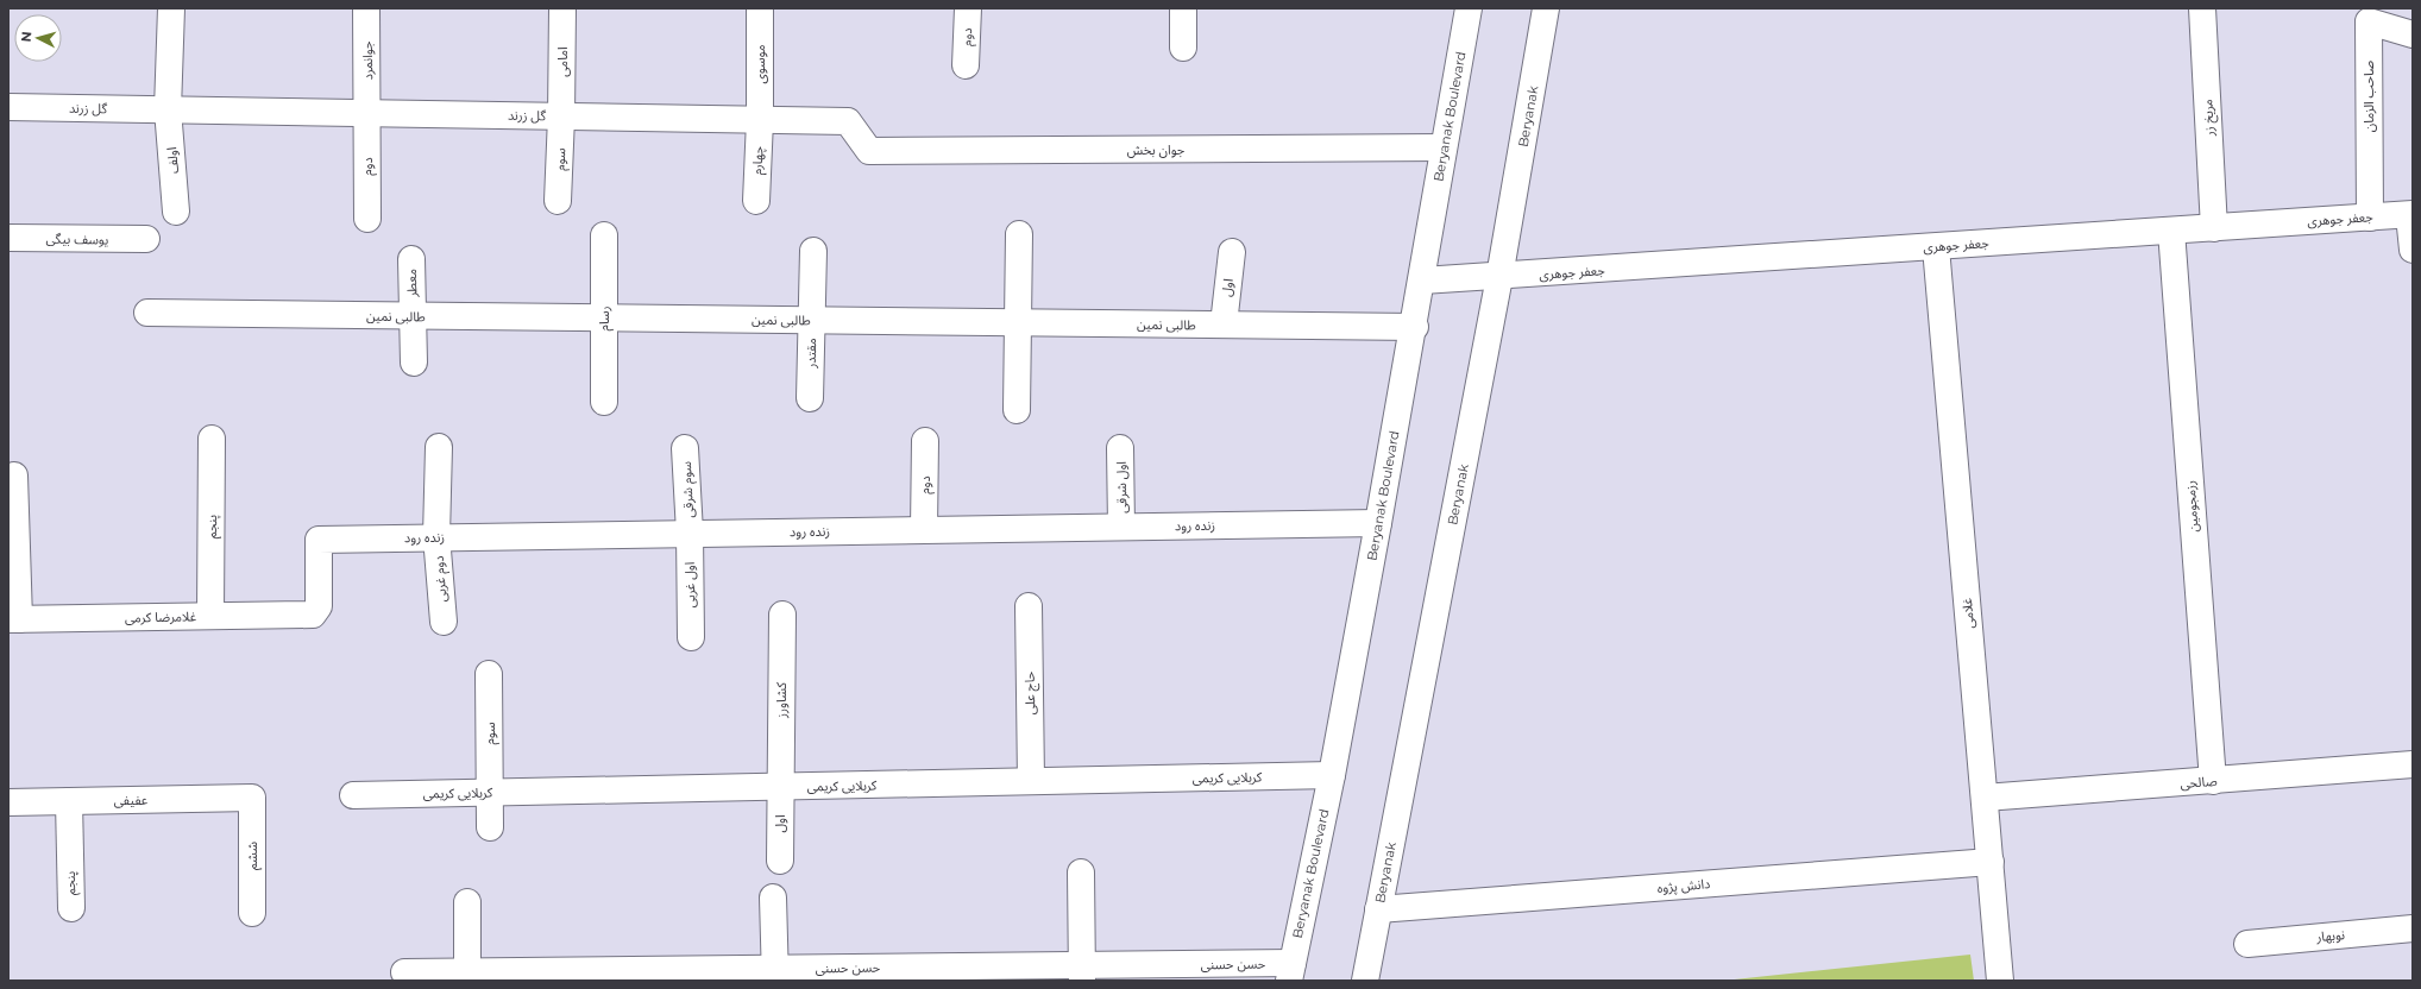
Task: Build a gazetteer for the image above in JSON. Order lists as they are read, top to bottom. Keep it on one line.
{"streets":{"street":["دوم","جوانمرد","امامی","موسوی","صاحب الزمان","گل زرند","Beryanak Boulevard","Beryanak","مریخ زر","جوان بخش","سوم","اولف","چهارم","جعفر جوهری","یوسف بیگی","معطر","اول","طالبی نمین","رسام","مقتدر","اول شرقی","سوم شرقی","رزمجومین","زنده رود","پنجم","دوم غربی","اول غربی","غلامی","غلامرضا کرمی","حاج علی","کشاورز","کربلایی کریمی","صالحی","عفیفی","ششم","دانش پژوه","نوبهار","حسن حسنی"]},"crossings":[["دوم","جوانمرد"],["دوم","گل زرند"],["دوم","زنده رود"],["جوانمرد","گل زرند"],["امامی","گل زرند"],["امامی","سوم"],["موسوی","گل زرند"],["موسوی","چهارم"],["صاحب الزمان","جعفر جوهری"],["گل زرند","جوان بخش"],["گل زرند","سوم"],["گل زرند","اولف"],["گل زرند","چهارم"],["Beryanak Boulevard","جوان بخش"],["Beryanak Boulevard","جعفر جوهری"],["Beryanak Boulevard","طالبی نمین"],["Beryanak Boulevard","زنده رود"],["Beryanak Boulevard","کربلایی کریمی"],["Beryanak Boulevard","حسن حسنی"],["Beryanak","جعفر جوهری"],["Beryanak","دانش پژوه"],["مریخ زر","جعفر جوهری"],["سوم","کربلایی کریمی"],["جعفر جوهری","رزمجومین"],["جعفر جوهری","غلامی"],["معطر","طالبی نمین"],["اول","طالبی نمین"],["اول","کشاورز"],["اول","کربلایی کریمی"],["طالبی نمین","رسام"],["طالبی نمین","مقتدر"],["اول شرقی","زنده رود"],["سوم شرقی","زنده رود"],["سوم شرقی","اول غربی"],["رزمجومین","صالحی"],["زنده رود","دوم غربی"],["زنده رود","اول غربی"],["زنده رود","غلامرضا کرمی"],["پنجم","غلامرضا کرمی"],["پنجم","عفیفی"],["غلامی","صالحی"],["غلامی","دانش پژوه"],["حاج علی","کربلایی کریمی"],["کشاورز","کربلایی کریمی"],["عفیفی","ششم"]],"north":"left"}
